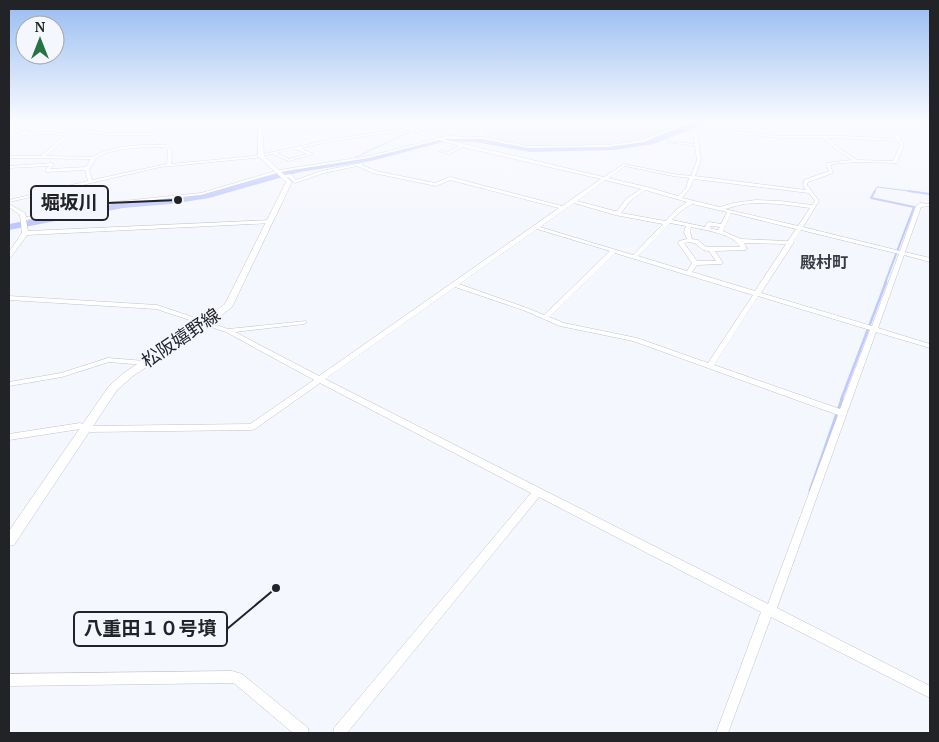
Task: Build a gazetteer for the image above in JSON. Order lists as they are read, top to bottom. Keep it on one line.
{"streets":{"main road":["松阪嬉野線"]},"districts":["殿村町"],"places":["堀坂川","八重田１０号墳"],"north":"top"}
